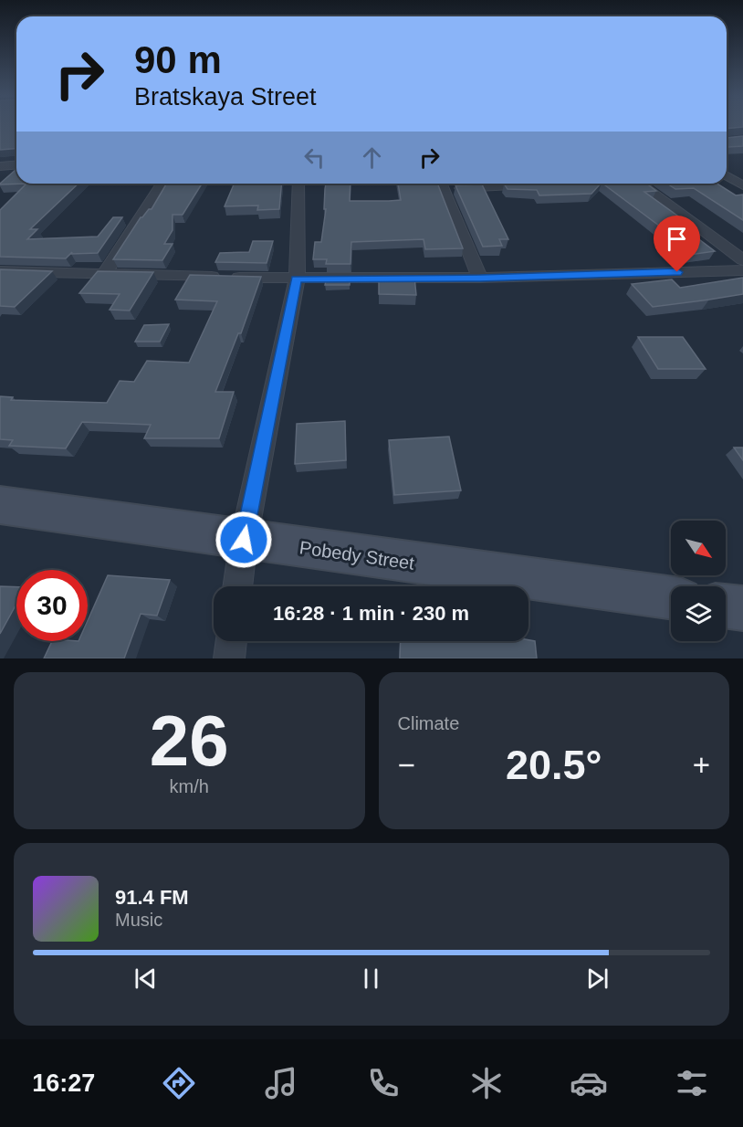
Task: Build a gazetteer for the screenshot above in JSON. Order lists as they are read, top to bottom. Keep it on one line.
{"streets":{"street":["Pobedy Street"]},"north":"bottom right","page":{"turn":["90 m","Bratskaya Street"],"limit":"30","trip":"16:28 · 1 min · 230 m","tile":[["26","km/h"],"Climate"],"heat":["−","20.5°","+"],"song":["91.4 FM","Music"],"tabs":"16:27"}}
